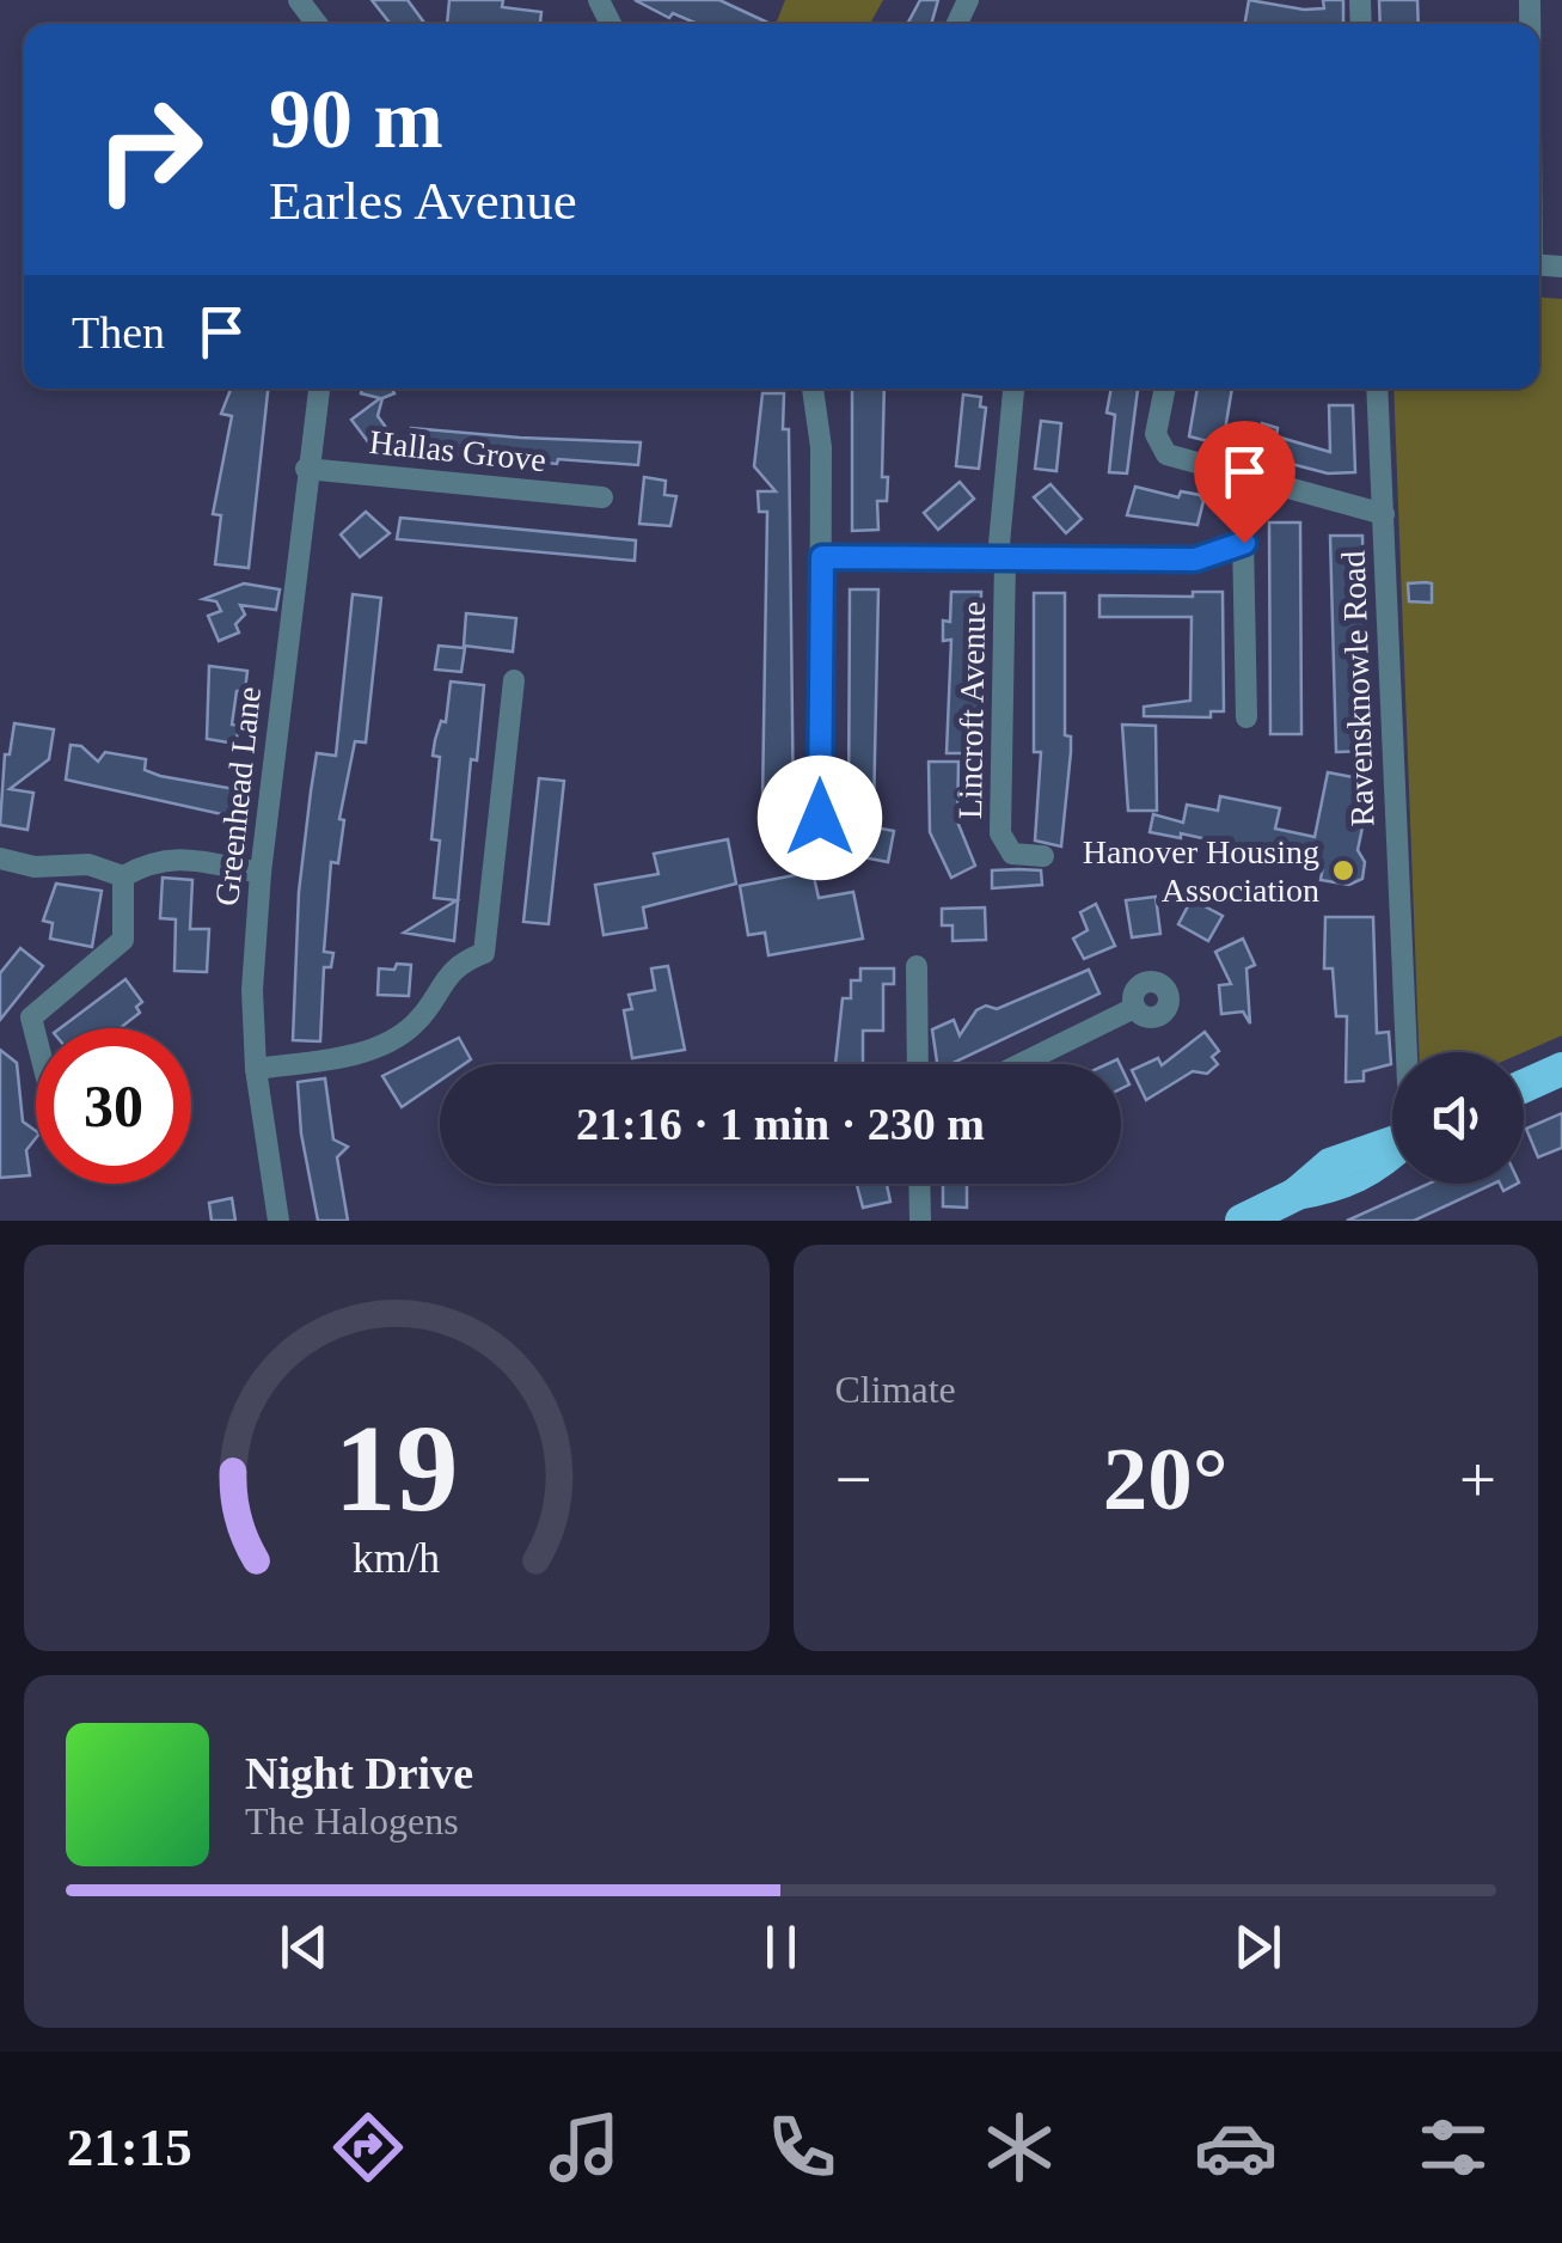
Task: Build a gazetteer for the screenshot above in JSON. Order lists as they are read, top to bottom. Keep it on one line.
{"streets":{"street":["Hallas Grove","Ravensknowle Road","Lincroft Avenue","Greenhead Lane"]},"crossings":[["Hallas Grove","Greenhead Lane"]],"places":["Hanover Housing Association"],"page":{"turn":["90 m","Earles Avenue"],"then":"Then","limit":"30","trip":"21:16 · 1 min · 230 m","tile":"Climate","heat":["−","20°","+"],"song":["Night Drive","The Halogens"],"tabs":"21:15","gauge":["19","km/h"]}}
